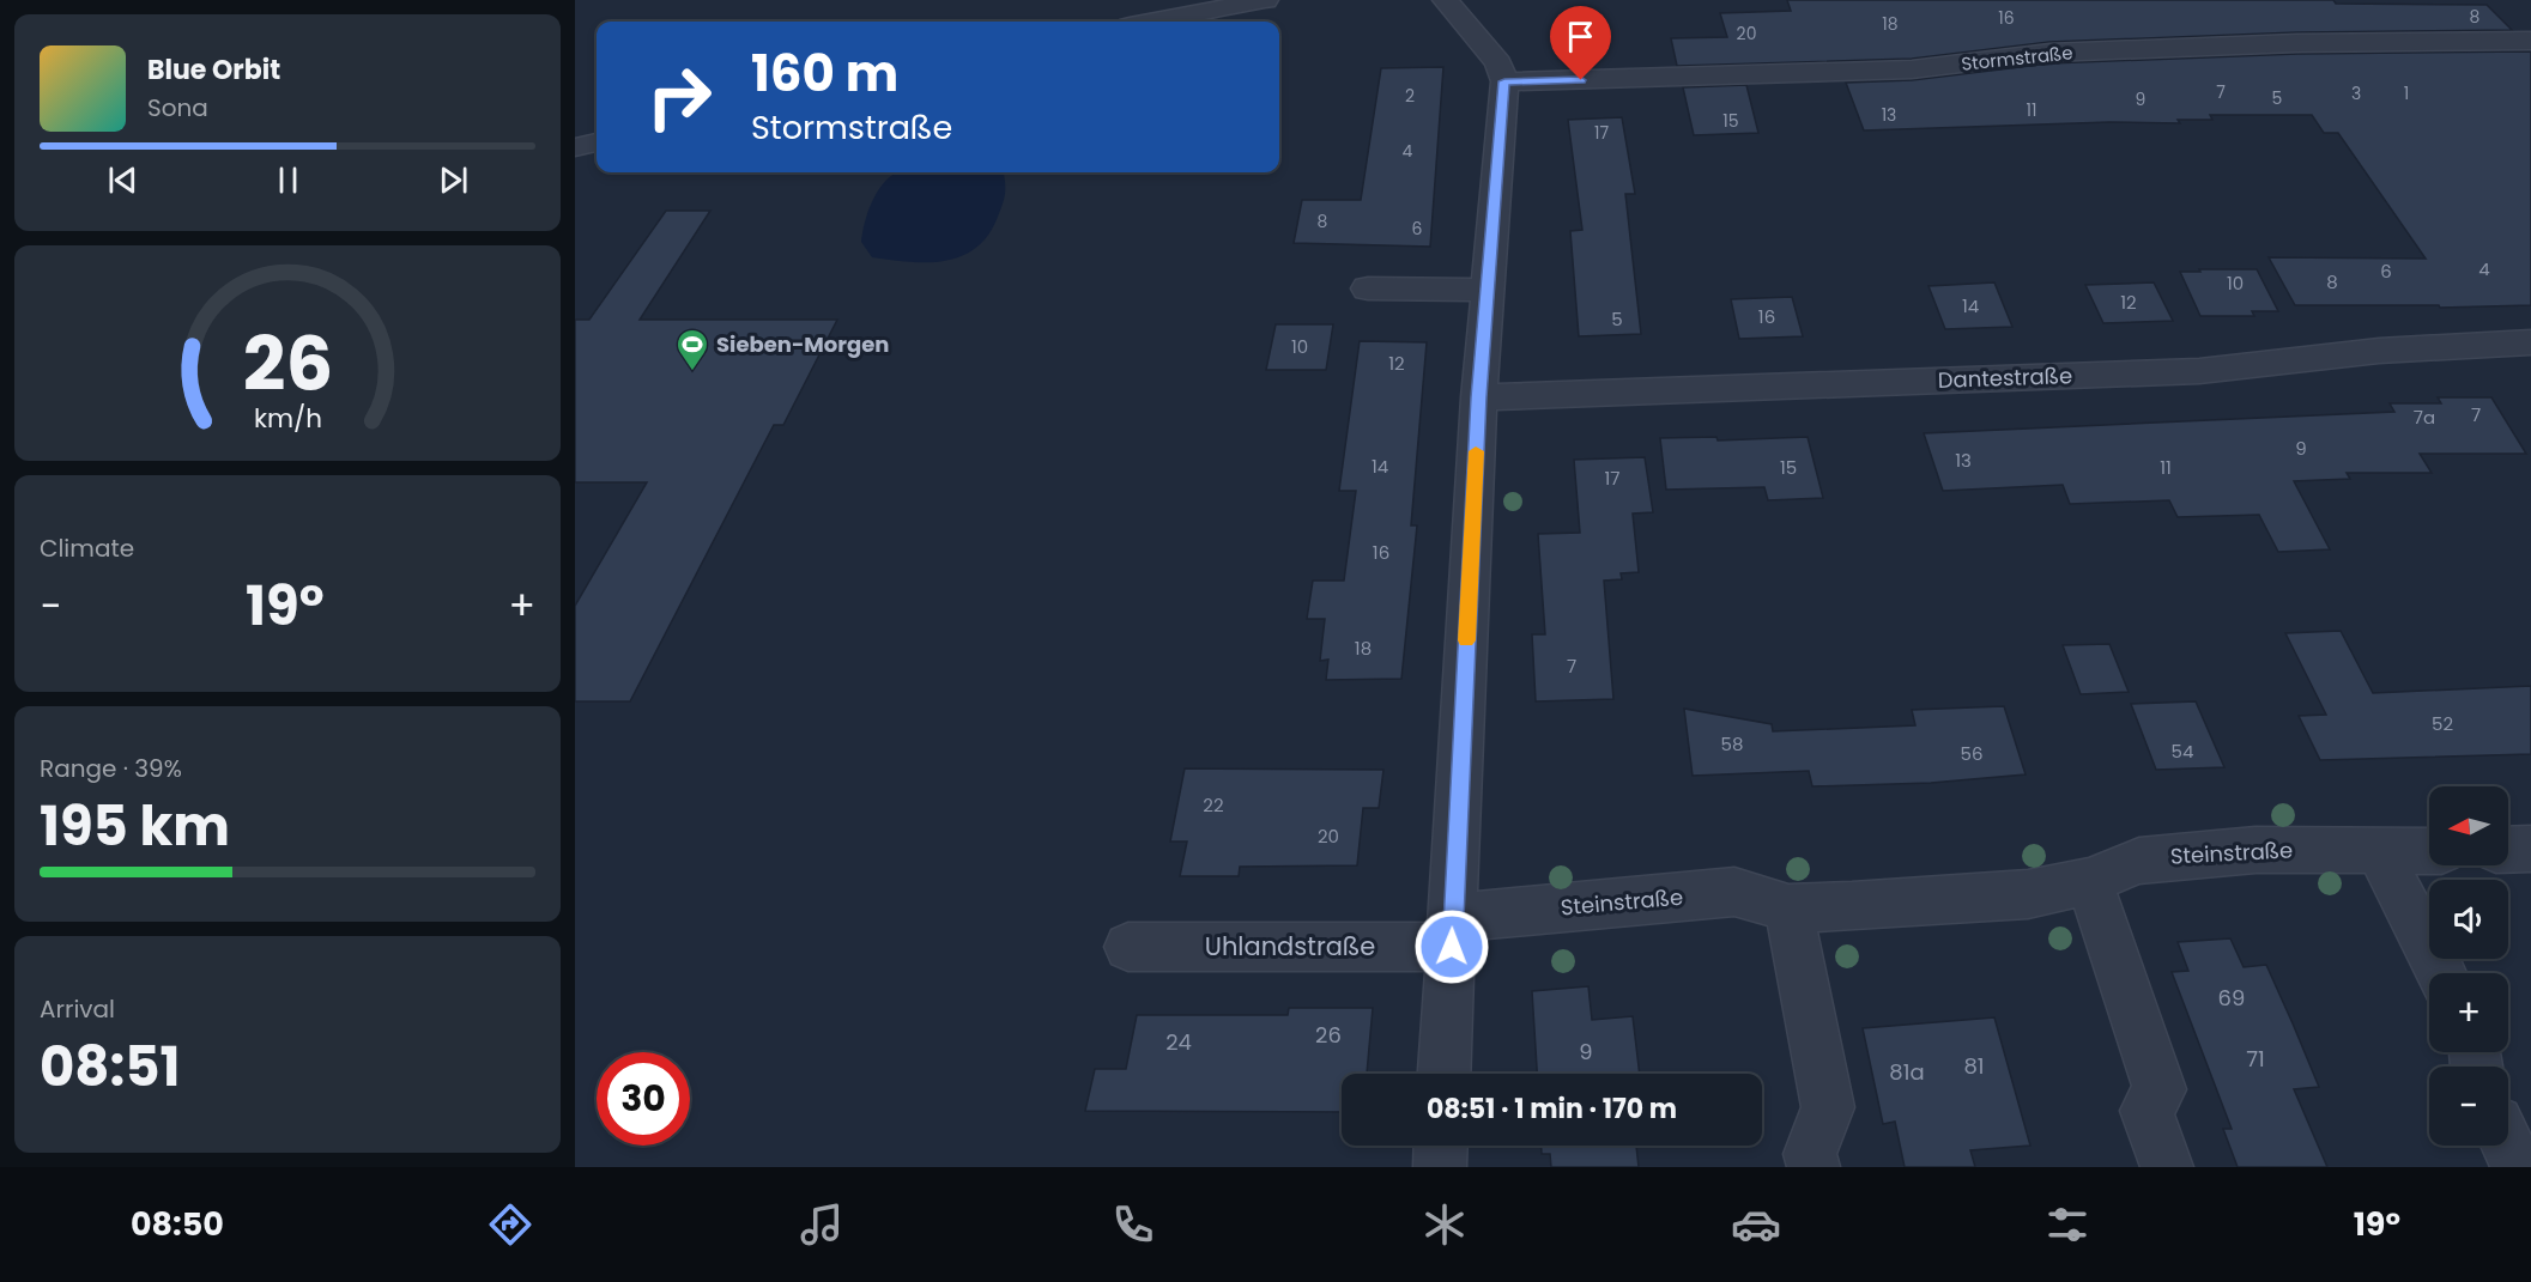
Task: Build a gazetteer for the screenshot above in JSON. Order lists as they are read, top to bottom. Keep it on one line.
{"streets":{"street":["Stormstraße","Dantestraße","Steinstraße","Uhlandstraße"]},"crossings":[["Steinstraße","Uhlandstraße"]],"places":{"sports":["Sieben-Morgen"]},"house_numbers":["8","16","18","20","7","3","1","2","5","9","11","13","15","17","4","8","6","4","6","8","10","12","14","16","5","10","12","7","7a","9","13","14","15","11","17","16","18","7","52","58","54","56","22","20","69","26","24","9","71","81","81a"],"north":"left","page":{"turn":["160 m","Stormstraße"],"song":["Blue Orbit","Sona"],"tile":["Climate",["Range · 39%","195 km"],["Arrival","08:51"]],"heat":["−","19°","+"],"map_buttons":["+","−"],"limit":"30","trip":"08:51 · 1 min · 170 m","tabs":["08:50","19°"],"gauge":["26","km/h"]}}
